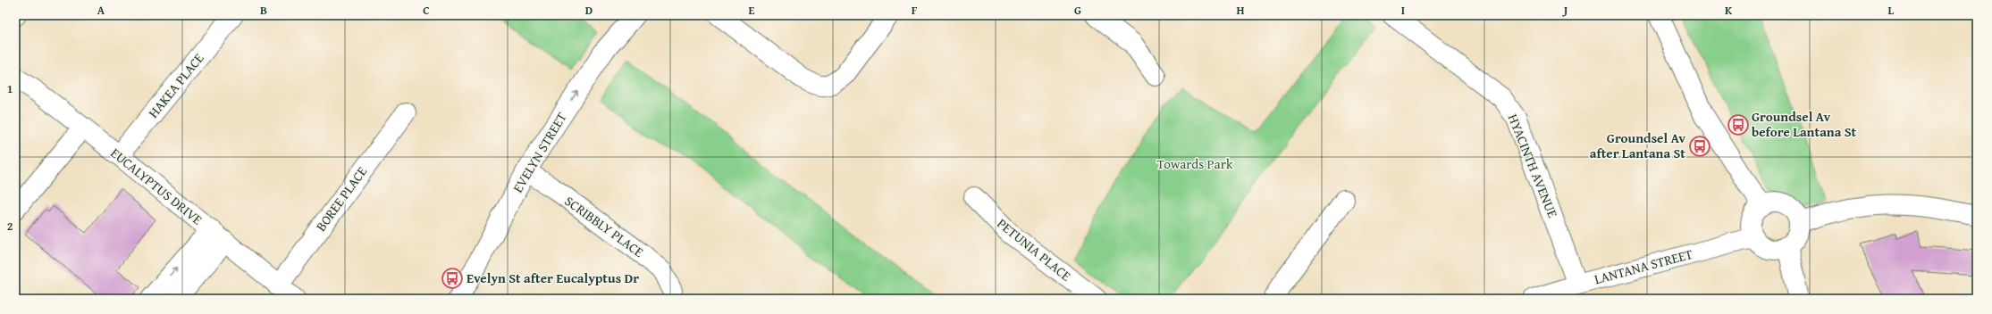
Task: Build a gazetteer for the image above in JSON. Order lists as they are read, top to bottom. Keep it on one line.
{"streets":{"street":["HAKEA PLACE","EVELYN STREET","HYACINTH AVENUE","EUCALYPTUS DRIVE","BOREE PLACE","SCRIBBLY PLACE","PETUNIA PLACE","LANTANA STREET"]},"crossings":[["HAKEA PLACE","EUCALYPTUS DRIVE"],["EVELYN STREET","SCRIBBLY PLACE"],["HYACINTH AVENUE","LANTANA STREET"],["EUCALYPTUS DRIVE","BOREE PLACE"]],"parks":["Towards Park"],"places":{"bus stop":["Groundsel Av before Lantana St","Groundsel Av after Lantana St","Evelyn St after Eucalyptus Dr"]},"grid":{"columns":["A","B","C","D","E","F","G","H","I","J","K","L"],"rows":["1","2"]}}
